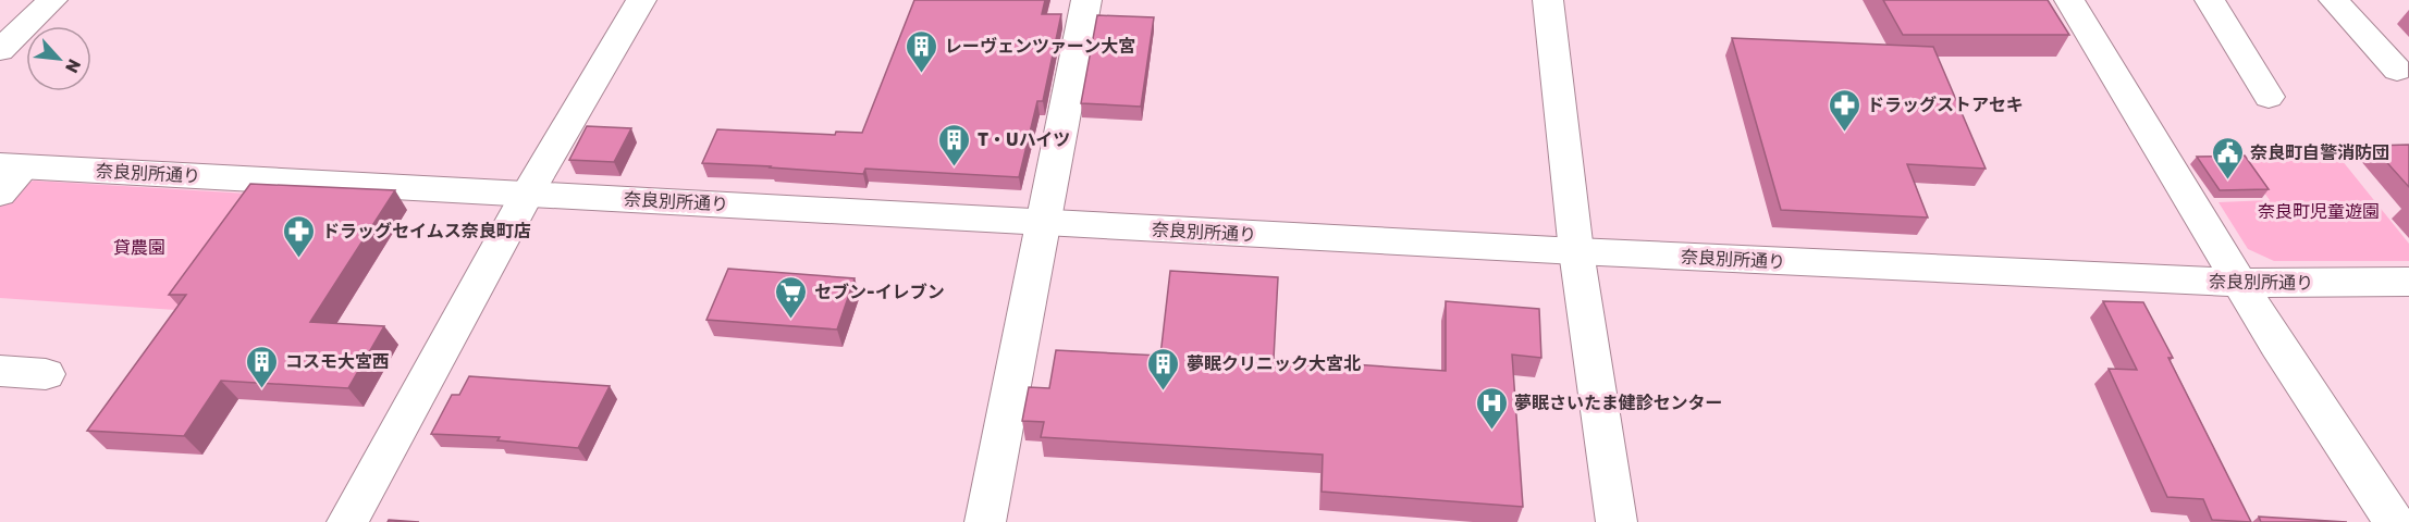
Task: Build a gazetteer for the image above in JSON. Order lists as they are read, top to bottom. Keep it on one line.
{"streets":{"street":["奈良別所通り"]},"parks":["奈良町児童遊園","貸農園"],"places":{"building":["レーヴェンツァーン大宮","T・Uハイツ","コスモ大宮西","夢眠クリニック大宮北"],"pharmacy":["ドラッグストアセキ","ドラッグセイムス奈良町店"],"public building":["奈良町自警消防団"],"supermarket":["セブン-イレブン"],"hospital":["夢眠さいたま健診センター"]},"north":"bottom right"}
